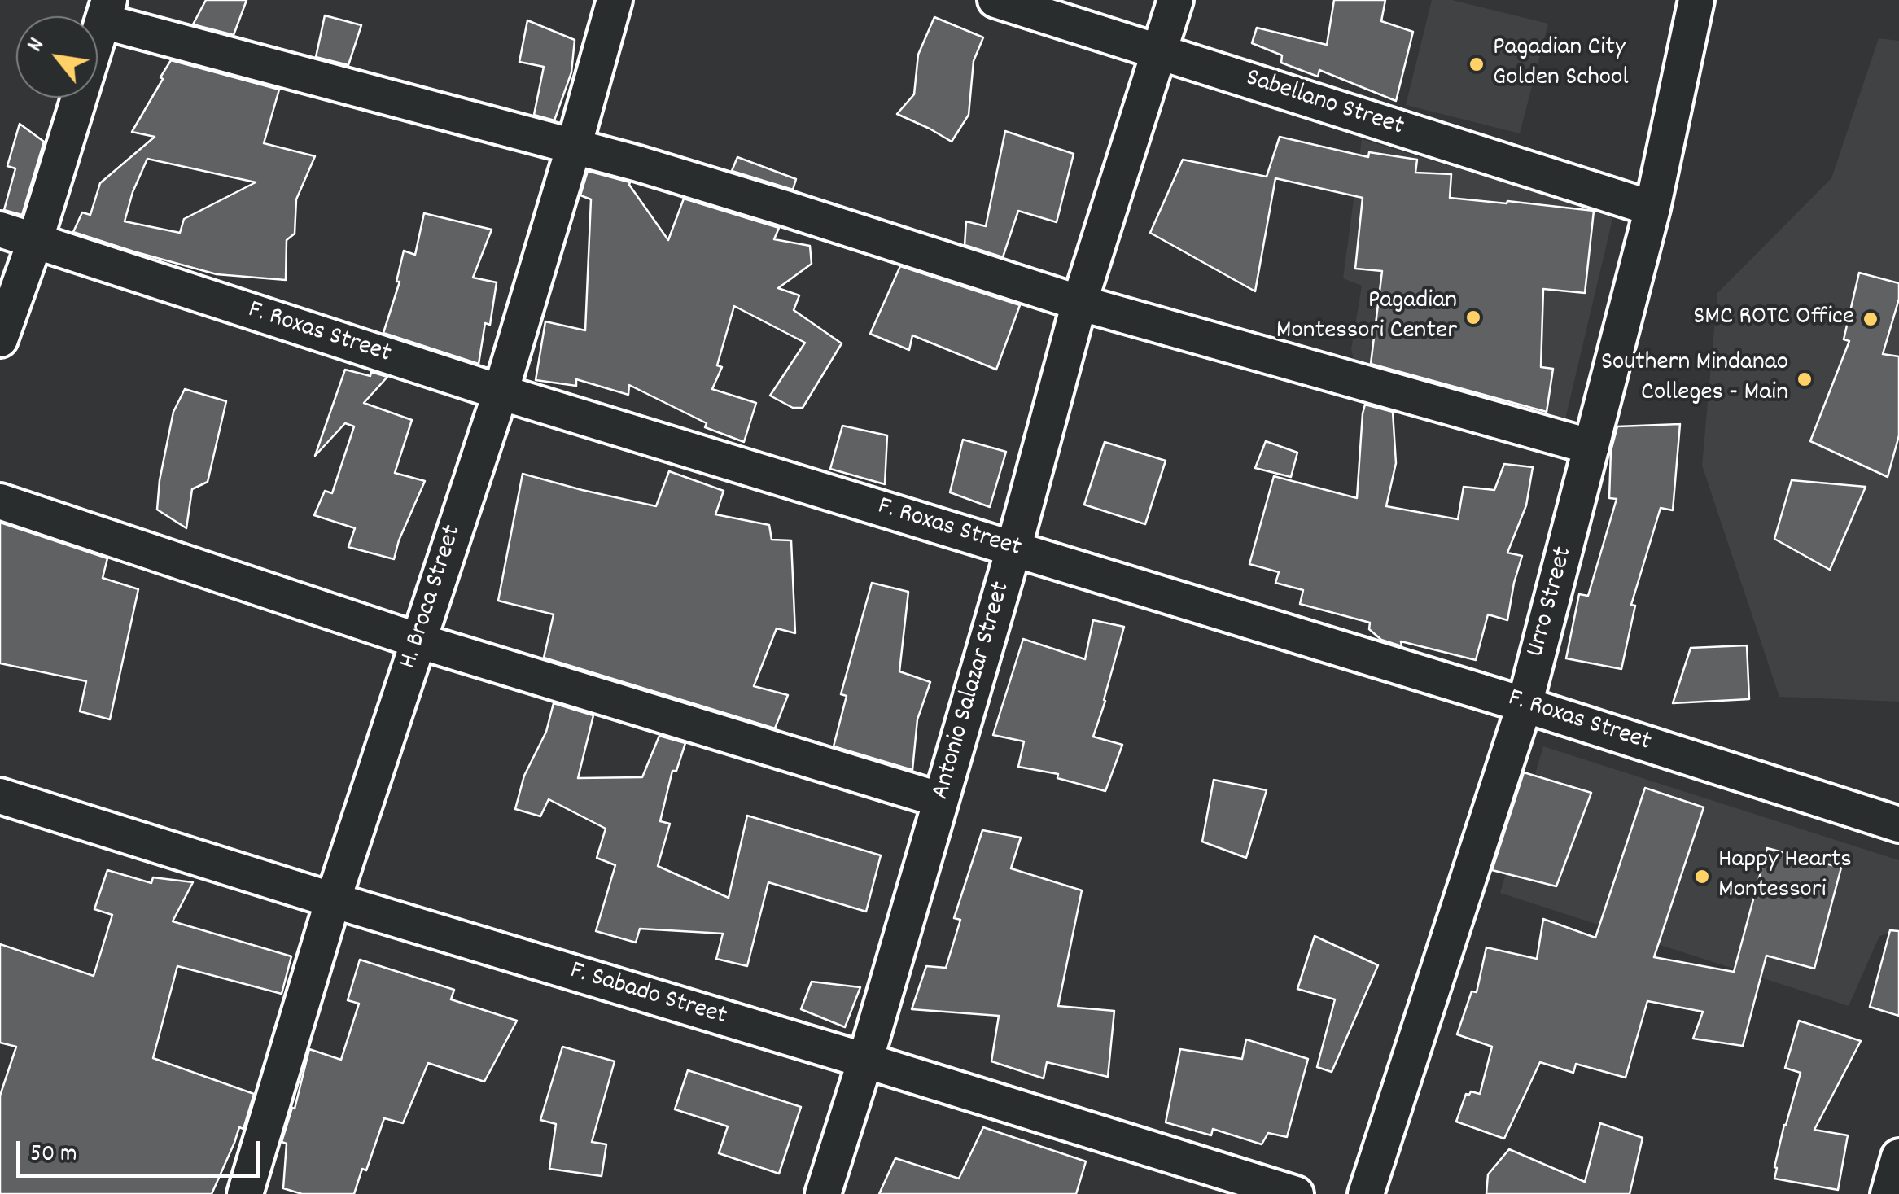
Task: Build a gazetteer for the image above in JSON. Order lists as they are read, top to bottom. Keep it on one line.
{"streets":{"street":["Sabellano Street","F. Roxas Street","H. Broca Street","Urro Street","Antonio Salazar Street","F. Sabado Street"]},"crossings":[["Sabellano Street","Urro Street"],["Sabellano Street","Antonio Salazar Street"],["F. Roxas Street","H. Broca Street"],["F. Roxas Street","Urro Street"],["F. Roxas Street","Antonio Salazar Street"],["H. Broca Street","F. Sabado Street"],["Antonio Salazar Street","F. Sabado Street"]],"places":["Pagadian City Golden School","Pagadian Montessori Center","SMC ROTC Office","Southern Mindanao Colleges - Main","Happy Hearts Montessori"],"scale_bar":"50 m","north":"top left"}
